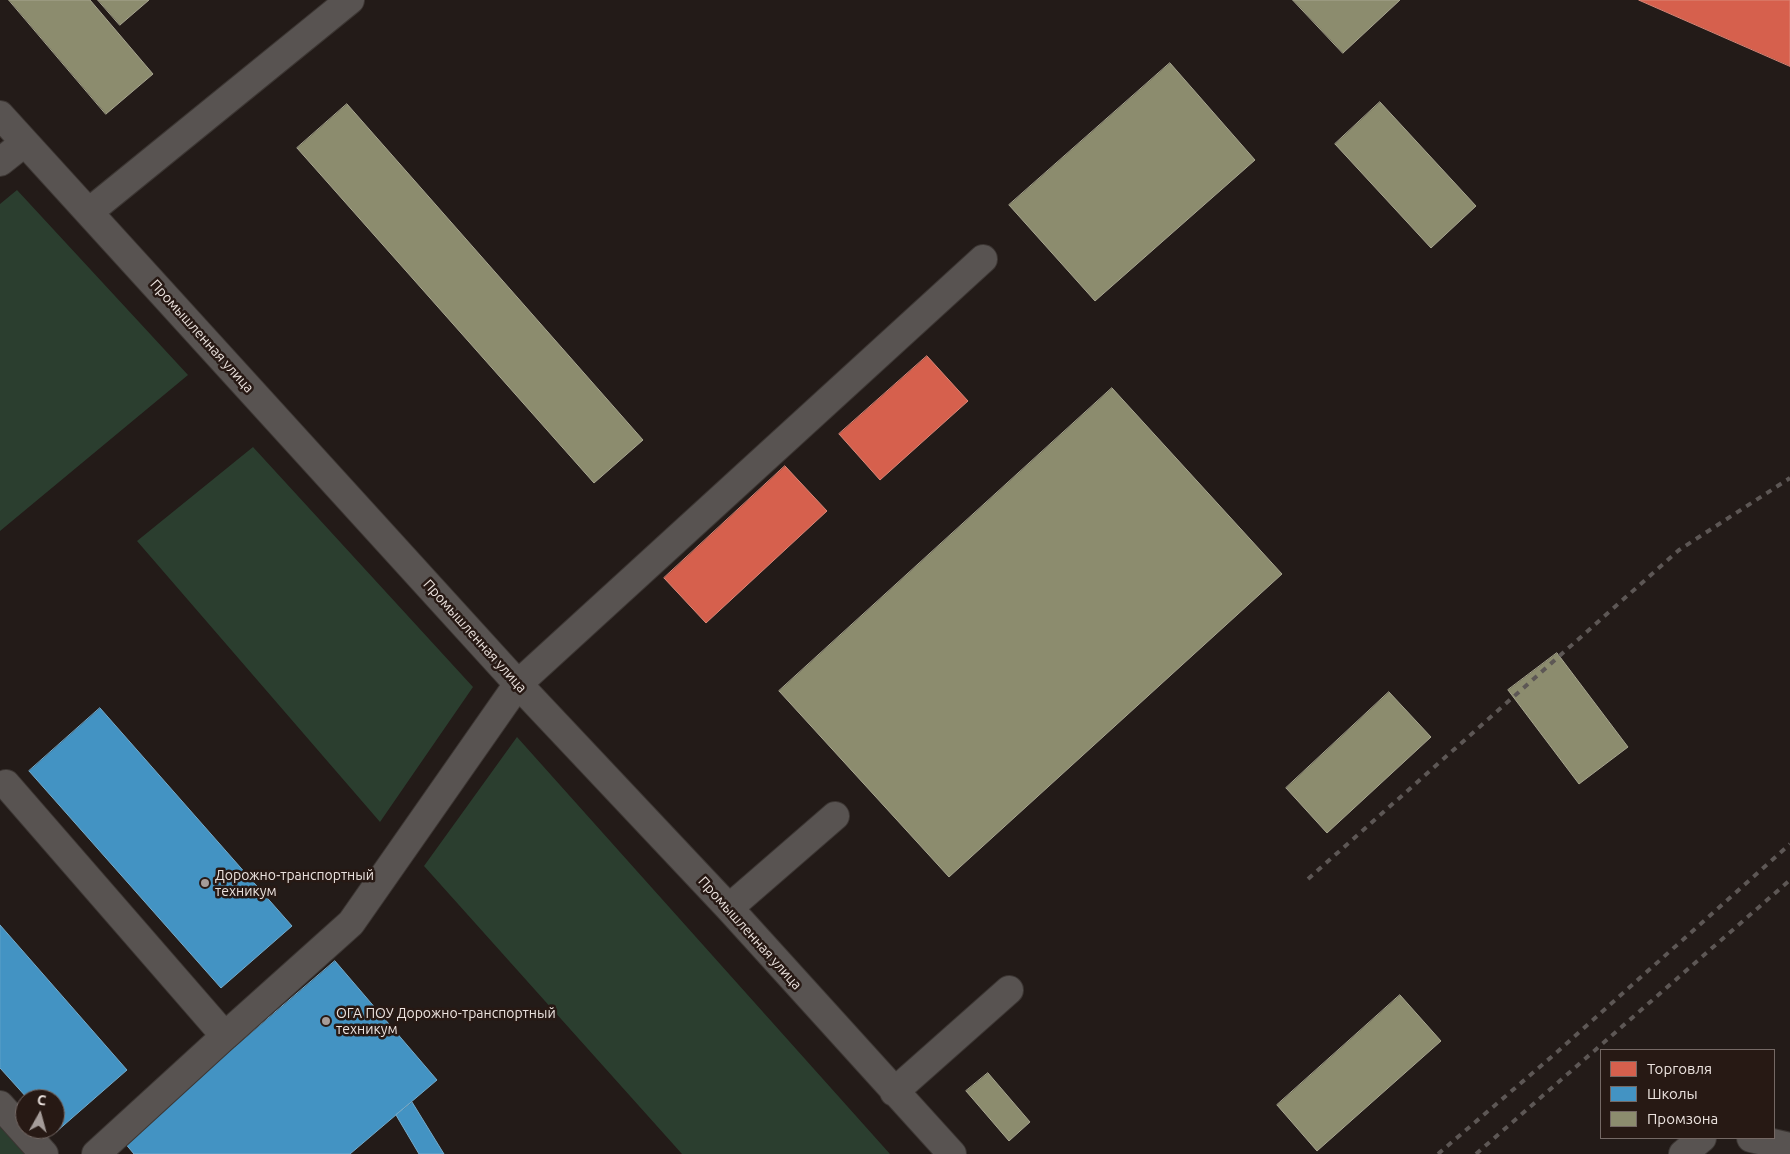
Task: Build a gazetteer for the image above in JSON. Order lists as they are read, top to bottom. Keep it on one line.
{"streets":{"street":["Промышленная улица"]},"places":["Дорожно-транспортный техникум","ОГА ПОУ Дорожно-транспортный техникум"],"legend":["Торговля","Школы","Промзона"],"north":"top"}
